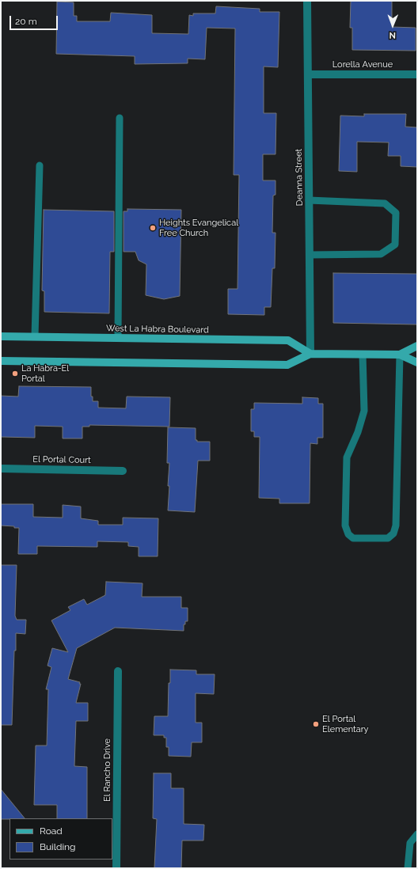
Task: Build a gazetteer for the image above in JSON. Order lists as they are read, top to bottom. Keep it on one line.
{"streets":{"main road":["West La Habra Boulevard"],"street":["Lorella Avenue","Deanna Street","El Portal Court","El Rancho Drive"]},"crossings":[["Lorella Avenue","Deanna Street"],["Deanna Street","West La Habra Boulevard"]],"places":["Heights Evangelical Free Church","La Habra-El Portal","El Portal Elementary"],"legend":["Road","Building"],"scale_bar":"20 m","north":"bottom"}
